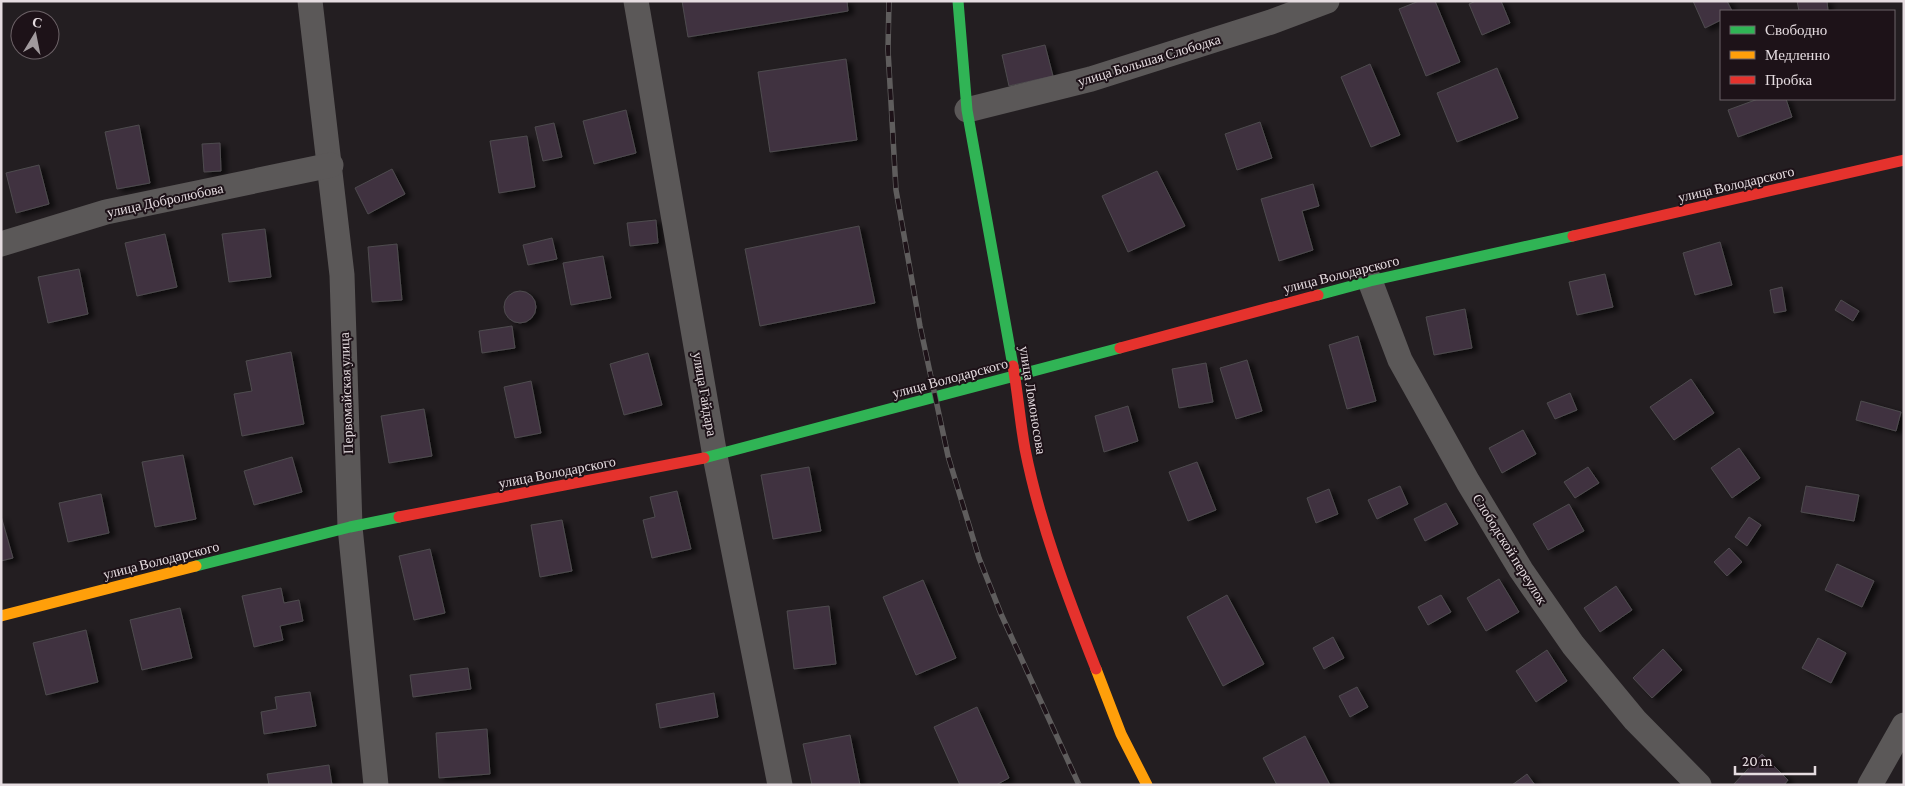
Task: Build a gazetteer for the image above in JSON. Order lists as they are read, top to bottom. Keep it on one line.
{"streets":{"main road":["улица Володарского","улица Ломоносова"],"street":["улица Большая Слободка","улица Добролюбова","Первомайская улица","улица Гайдара","Слободской переулок"]},"crossings":[["улица Большая Слободка","улица Ломоносова"],["улица Володарского","Первомайская улица"],["улица Володарского","улица Гайдара"],["улица Володарского","улица Ломоносова"],["улица Володарского","Слободской переулок"],["улица Добролюбова","Первомайская улица"]],"legend":["Свободно","Медленно","Пробка"],"scale_bar":"20 m","north":"top"}
